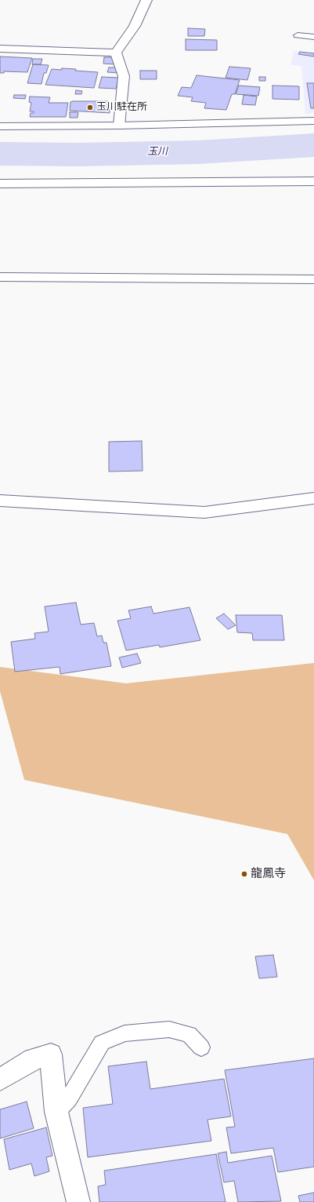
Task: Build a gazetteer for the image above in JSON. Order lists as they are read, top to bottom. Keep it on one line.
{"water":["玉川"],"places":["玉川駐在所","龍鳳寺"]}
